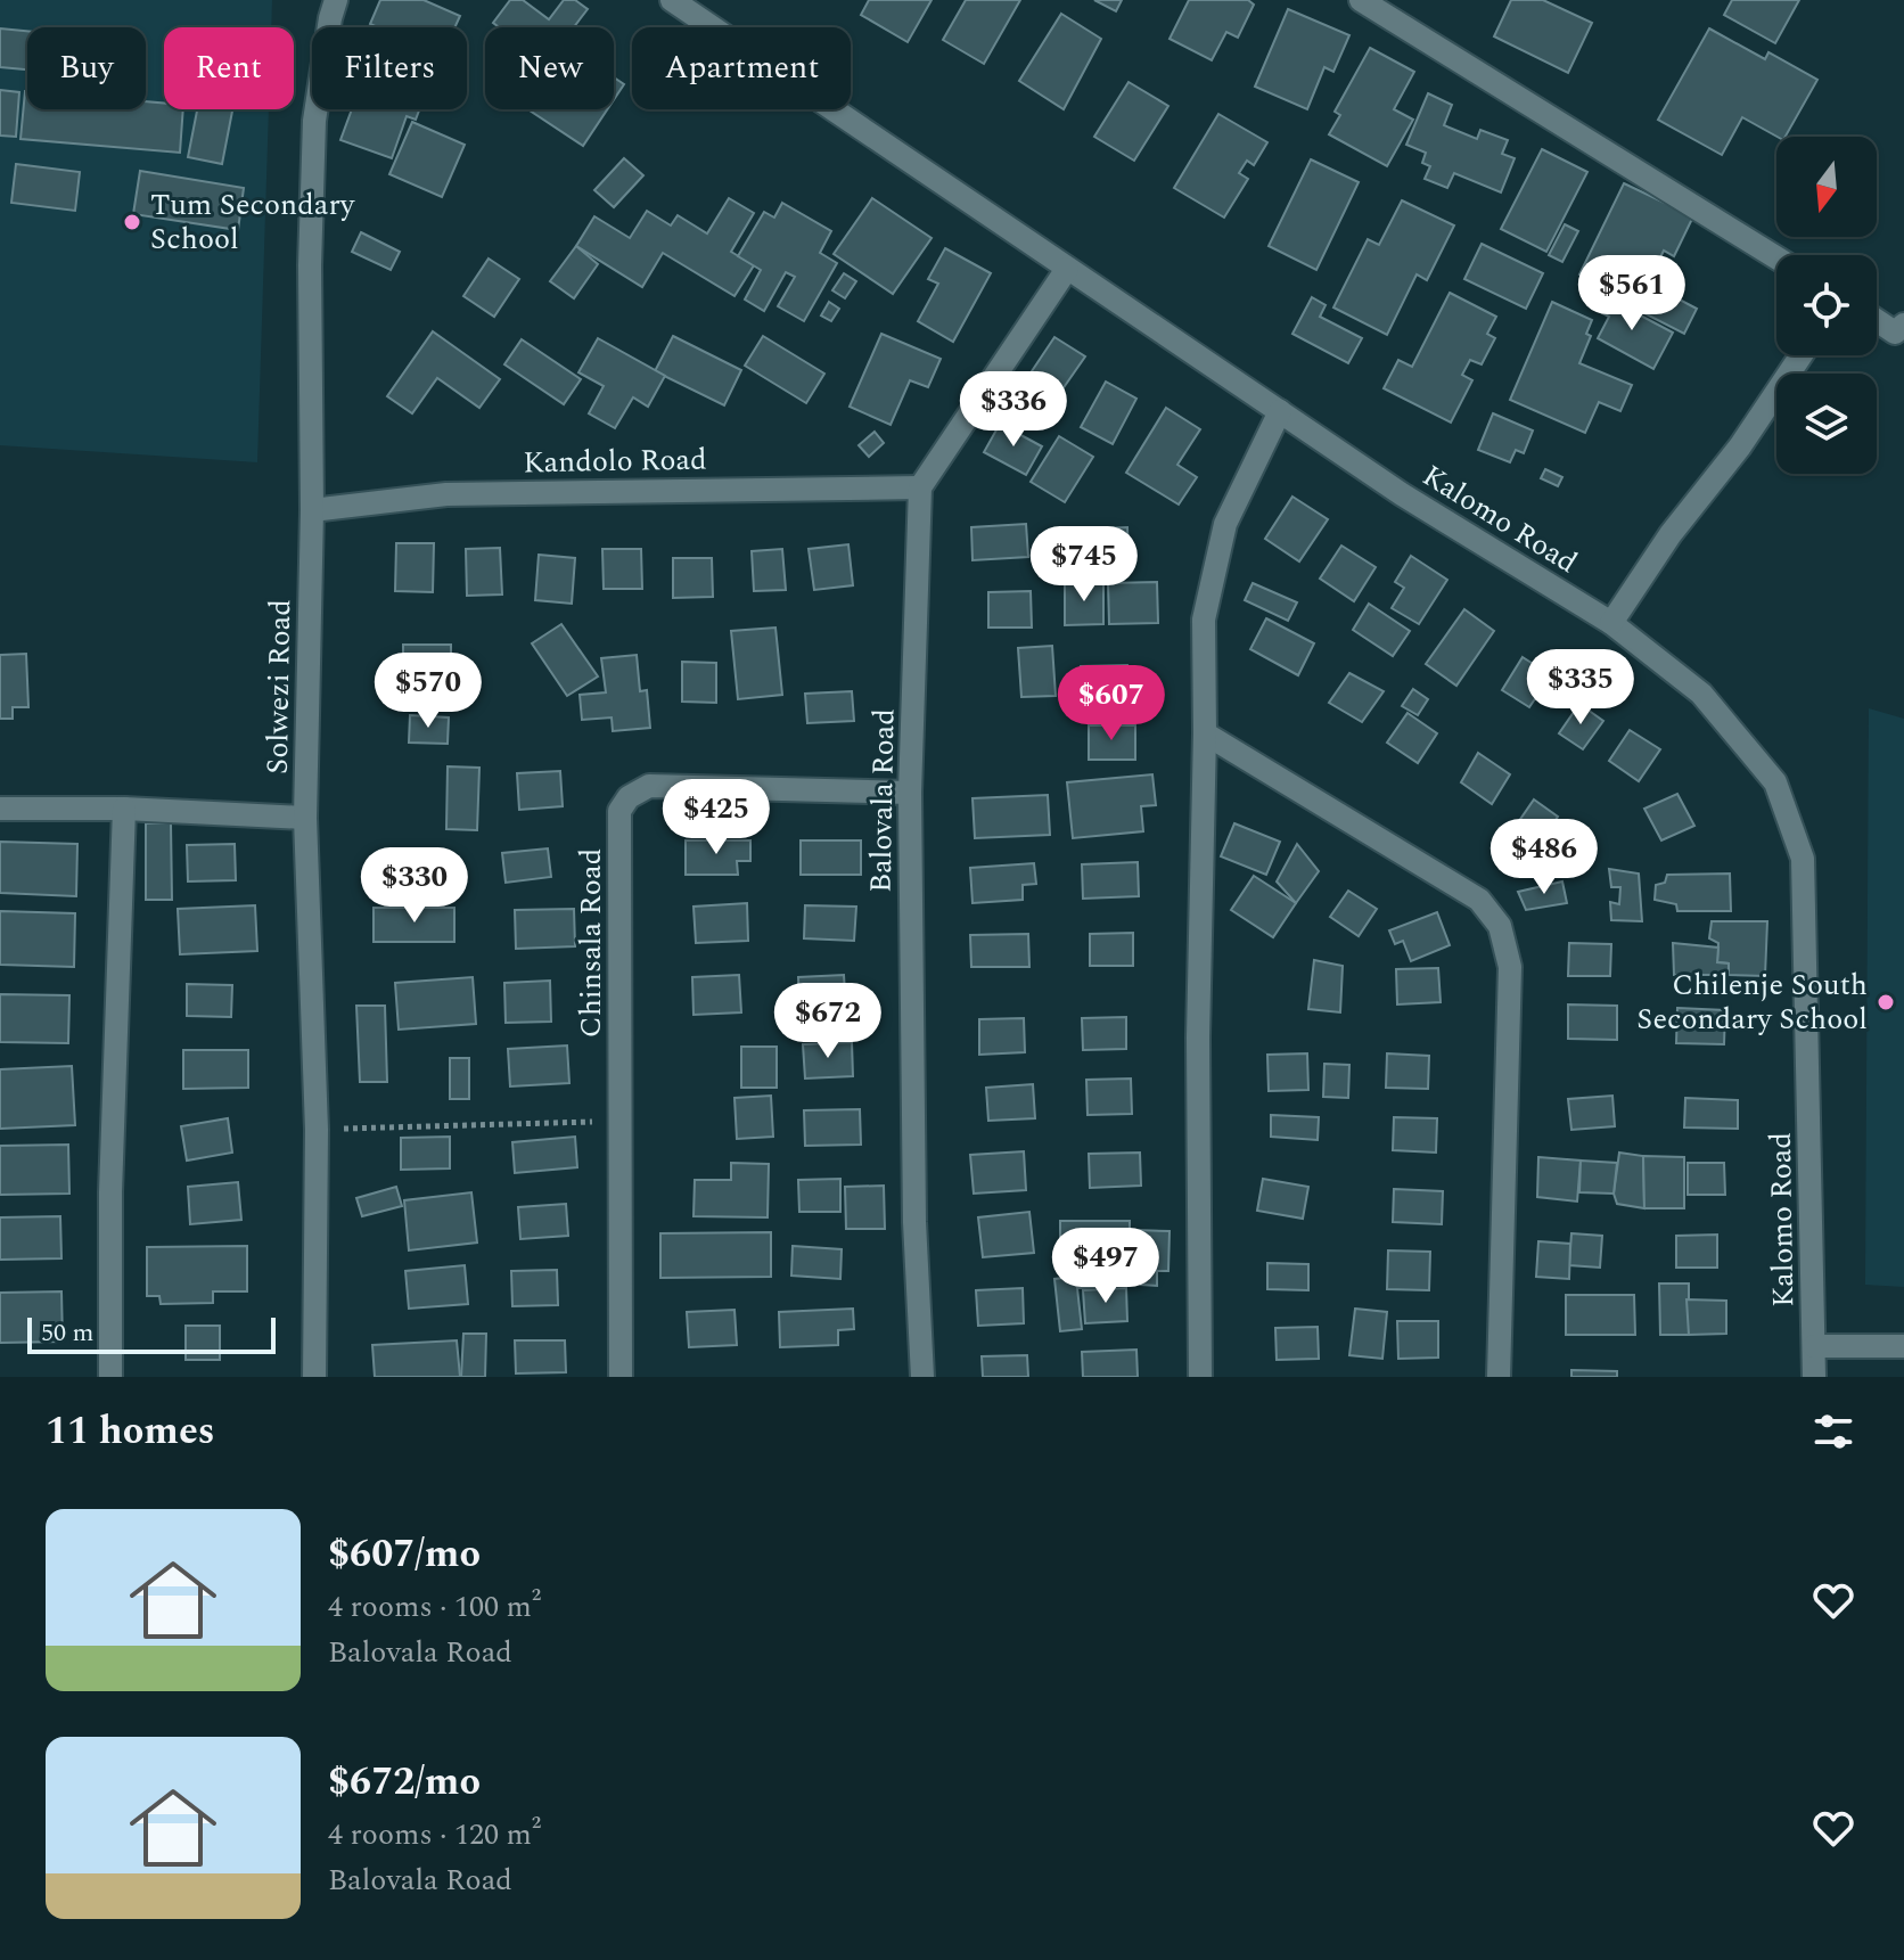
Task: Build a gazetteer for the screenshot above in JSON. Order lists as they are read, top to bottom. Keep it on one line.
{"streets":{"street":["Kandolo Road","Kalomo Road","Solwezi Road","Balovala Road","Chinsala Road"]},"crossings":[["Kandolo Road","Solwezi Road"],["Kandolo Road","Balovala Road"],["Balovala Road","Chinsala Road"]],"places":["Tum Secondary School","Chilenje South Secondary School"],"scale_bar":"50 m","north":"bottom","page":{"chip":["Buy","Rent","Filters","New","Apartment"],"price":["$561","$336","$745","$335","$570","$607","$425","$486","$330","$672","$497"],"scale":"50 m","heading":"11 homes","list":[{"name":"$607/mo","note":"4 rooms · 100 m² · Balovala Road"},{"name":"$672/mo","note":"4 rooms · 120 m² · Balovala Road"}]}}
